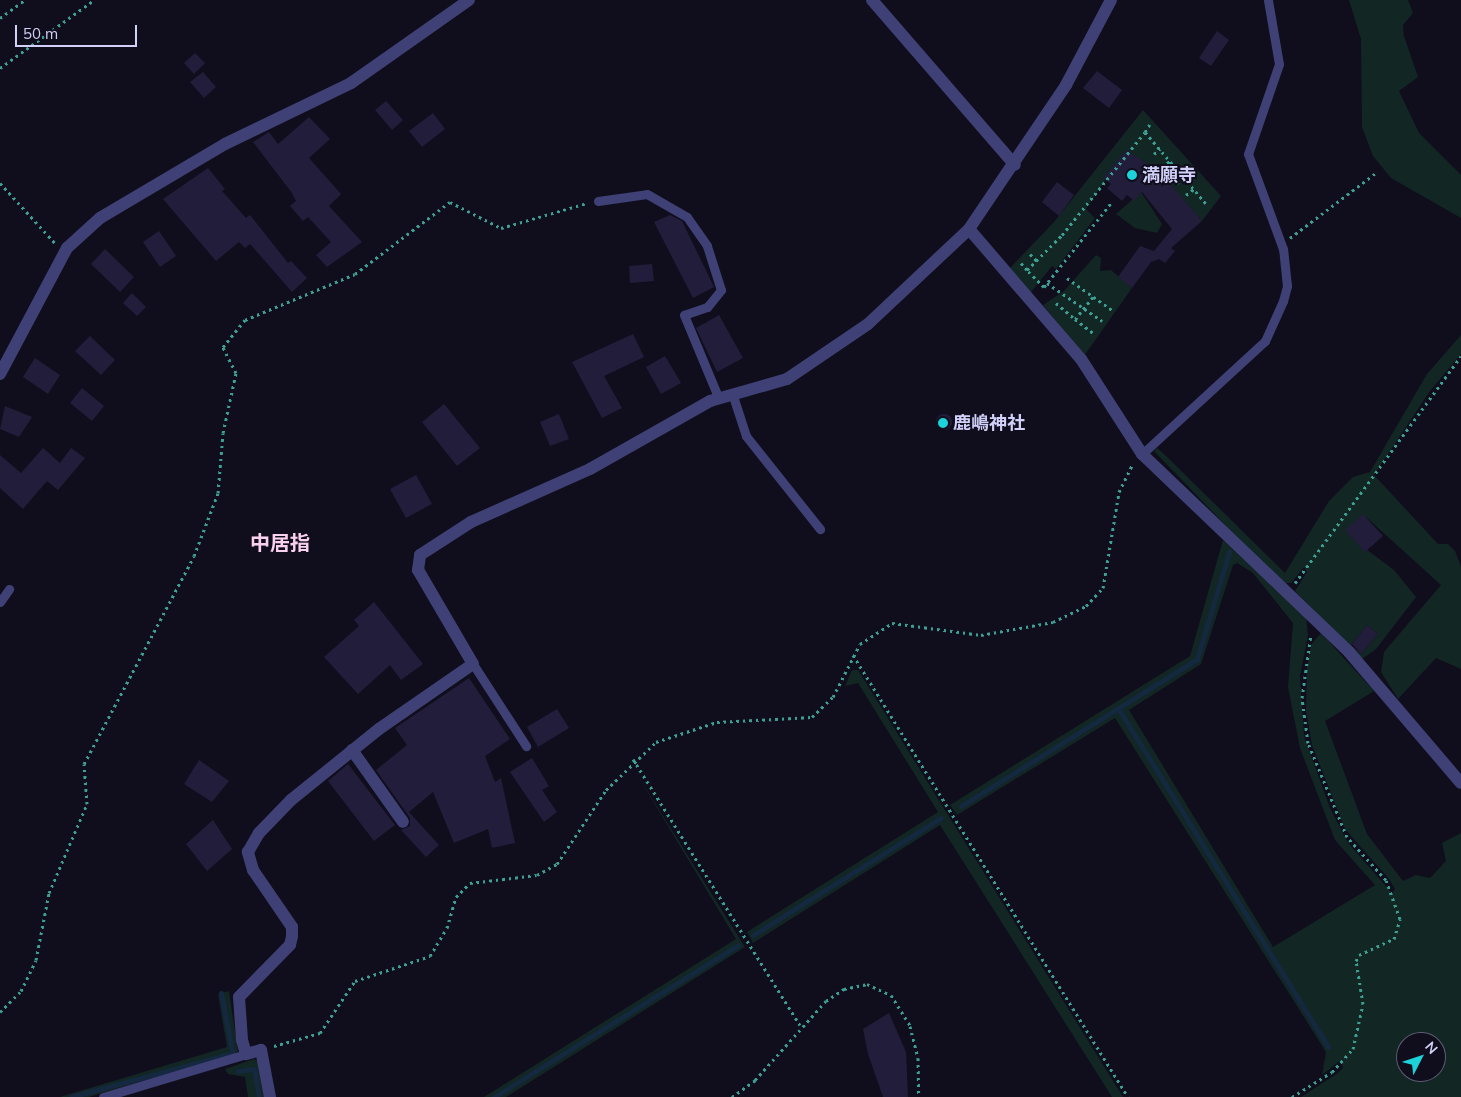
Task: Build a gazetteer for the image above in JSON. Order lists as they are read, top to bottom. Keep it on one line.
{"districts":["中居指"],"places":["満願寺","鹿嶋神社"],"scale_bar":"50 m","north":"top right"}
